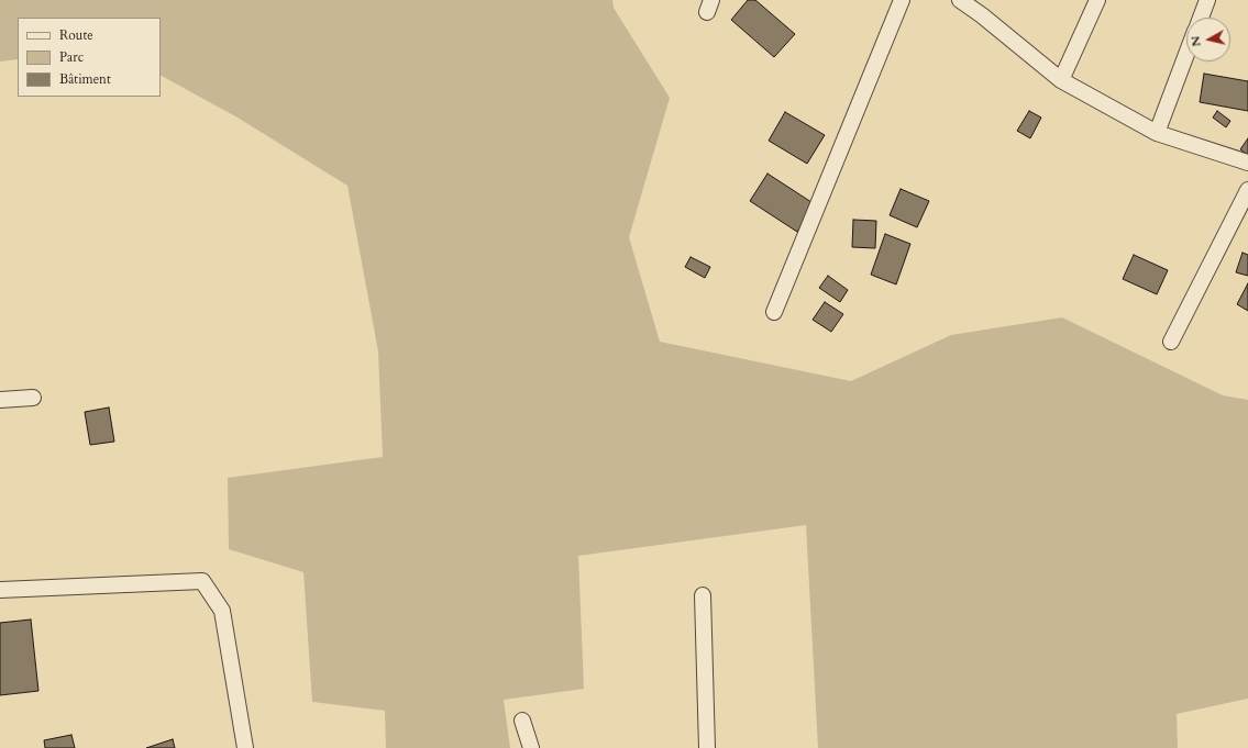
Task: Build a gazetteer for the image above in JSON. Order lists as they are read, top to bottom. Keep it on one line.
{"legend":["Route","Parc","Bâtiment"],"north":"left"}
